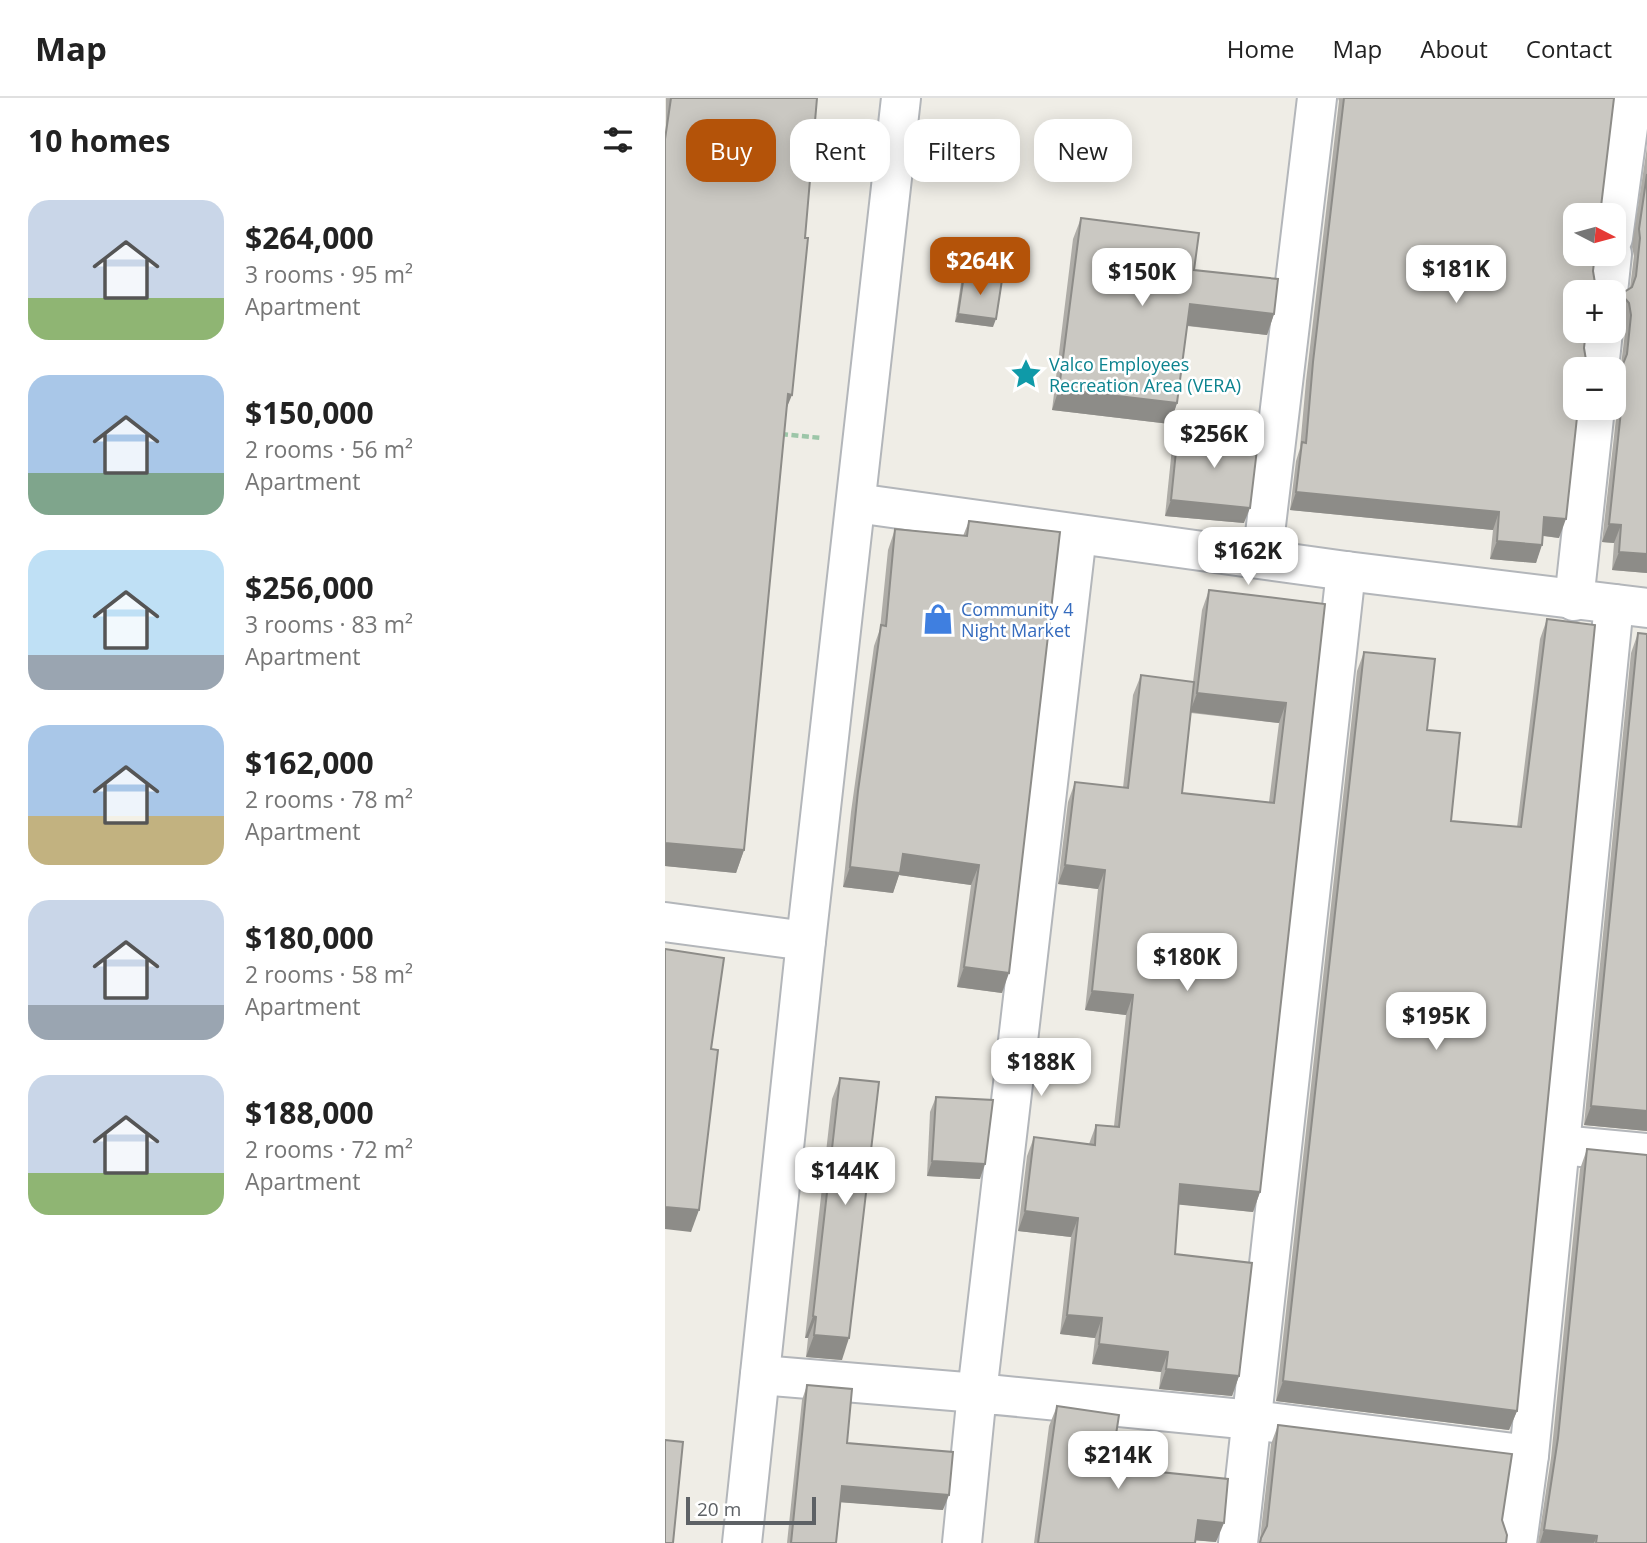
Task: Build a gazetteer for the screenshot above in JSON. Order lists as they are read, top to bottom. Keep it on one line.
{"places":{"place":["Valco Employees Recreation Area (VERA)"],"shop":["Community 4 Night Market"]},"scale_bar":"20 m","north":"right","page":{"header":"Map","nav":["Home","Map","About","Contact"],"heading":"10 homes","chip":["Buy","Rent","Filters","New"],"list":[{"name":"$264,000","note":"3 rooms · 95 m² · Apartment"},{"name":"$150,000","note":"2 rooms · 56 m² · Apartment"},{"name":"$256,000","note":"3 rooms · 83 m² · Apartment"},{"name":"$162,000","note":"2 rooms · 78 m² · Apartment"},{"name":"$180,000","note":"2 rooms · 58 m² · Apartment"},{"name":"$188,000","note":"2 rooms · 72 m² · Apartment"}],"map_buttons":["+","−"],"price":["$264K","$181K","$150K","$256K","$162K","$180K","$195K","$188K","$144K","$214K"],"scale":"20 m"}}
